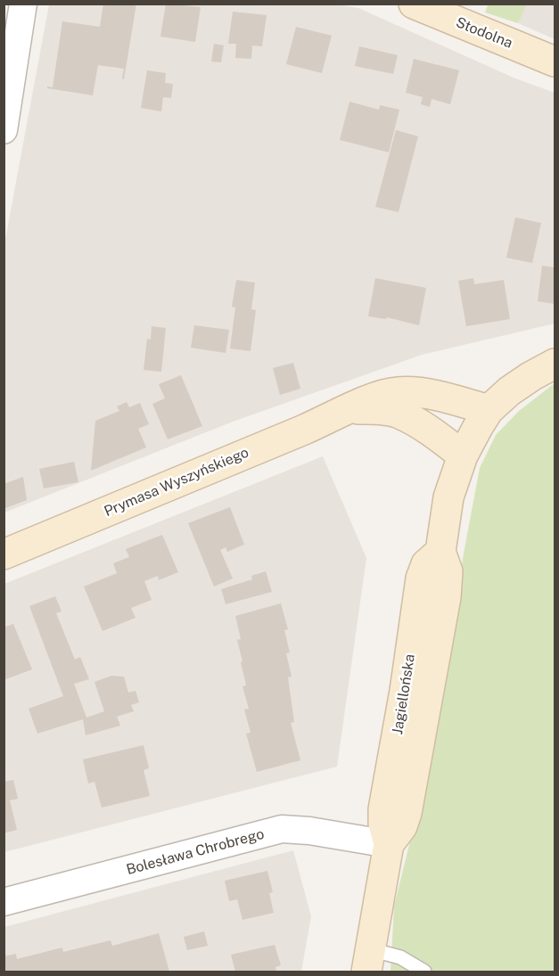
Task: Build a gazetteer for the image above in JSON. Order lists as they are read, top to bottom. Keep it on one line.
{"streets":{"street":["Stodolna","Prymasa Wyszyńskiego","Jagiellońska","Bolesława Chrobrego"]},"crossings":[["Prymasa Wyszyńskiego","Jagiellońska"],["Jagiellońska","Bolesława Chrobrego"]]}
